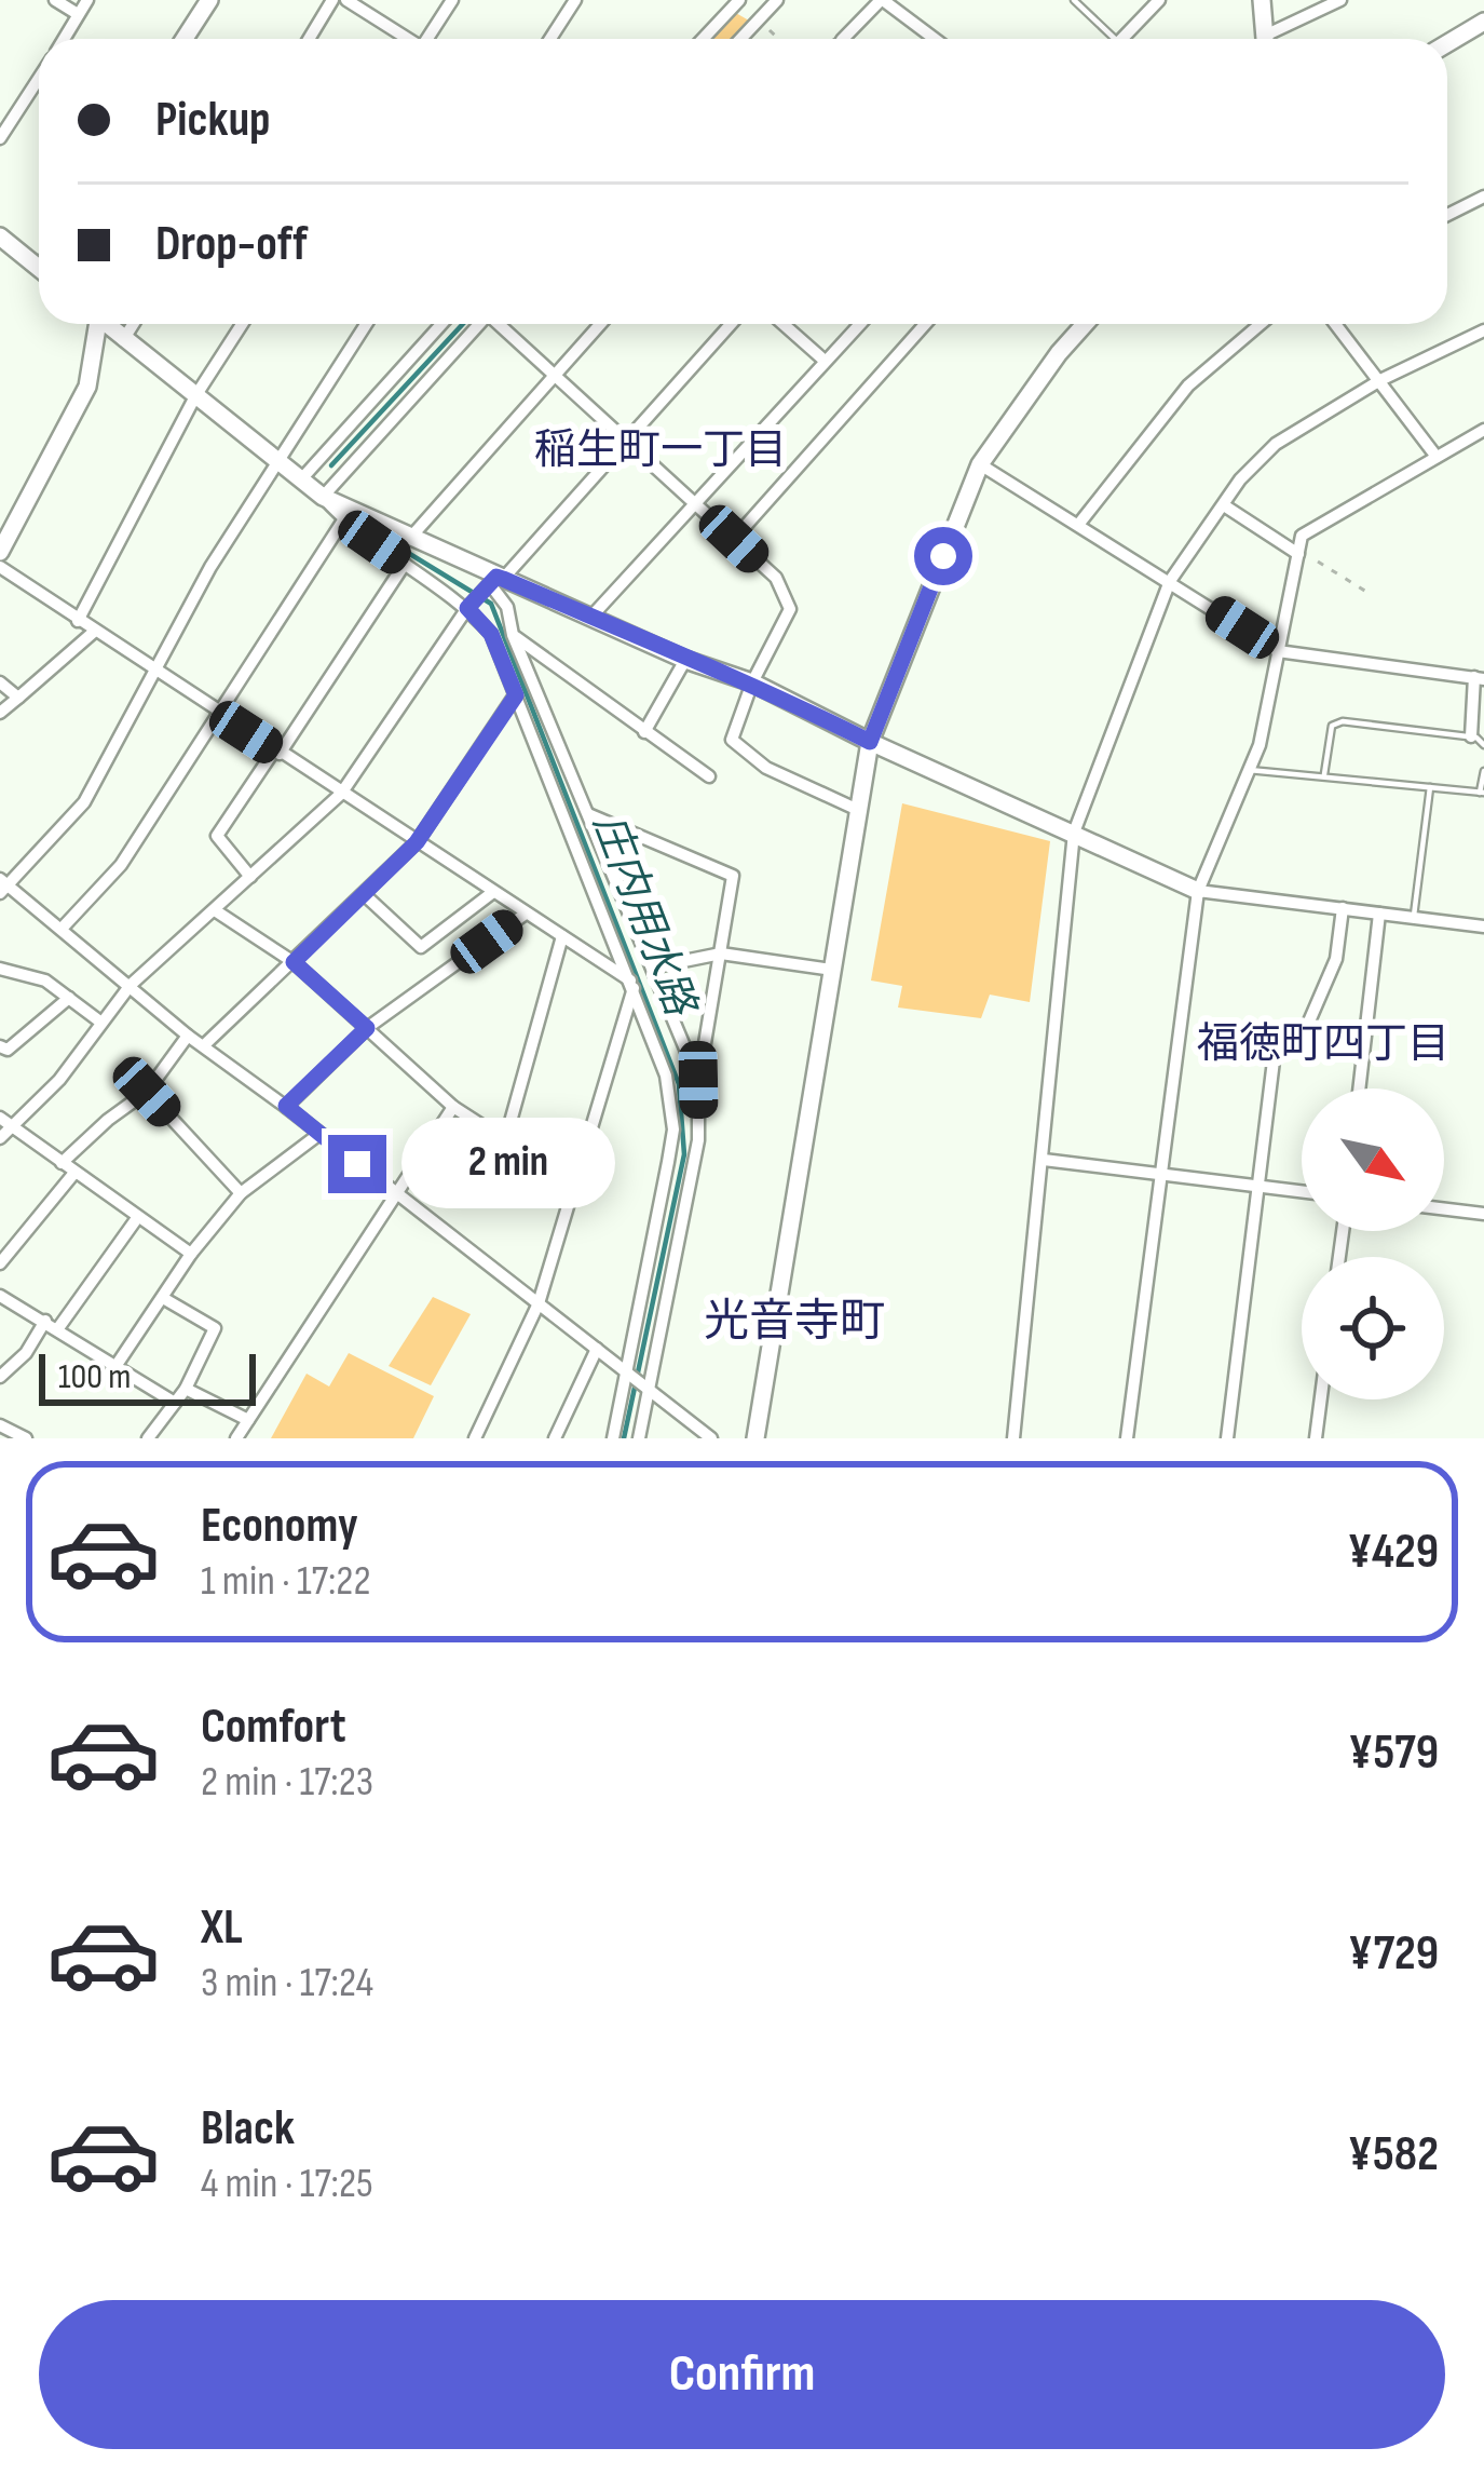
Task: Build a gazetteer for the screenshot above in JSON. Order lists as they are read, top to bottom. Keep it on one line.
{"districts":["稲生町一丁目","福徳町四丁目","光音寺町"],"water":["庄内用水路"],"scale_bar":"100 m","north":"bottom right","page":{"banner":["Pickup","Drop-off"],"bubble":"2 min","scale":"100 m","list":[{"name":"Economy","note":"1 min · 17:22","value":"¥429"},{"name":"Comfort","note":"2 min · 17:23","value":"¥579"},{"name":"XL","note":"3 min · 17:24","value":"¥729"},{"name":"Black","note":"4 min · 17:25","value":"¥582"}],"buttons":"Confirm"}}
